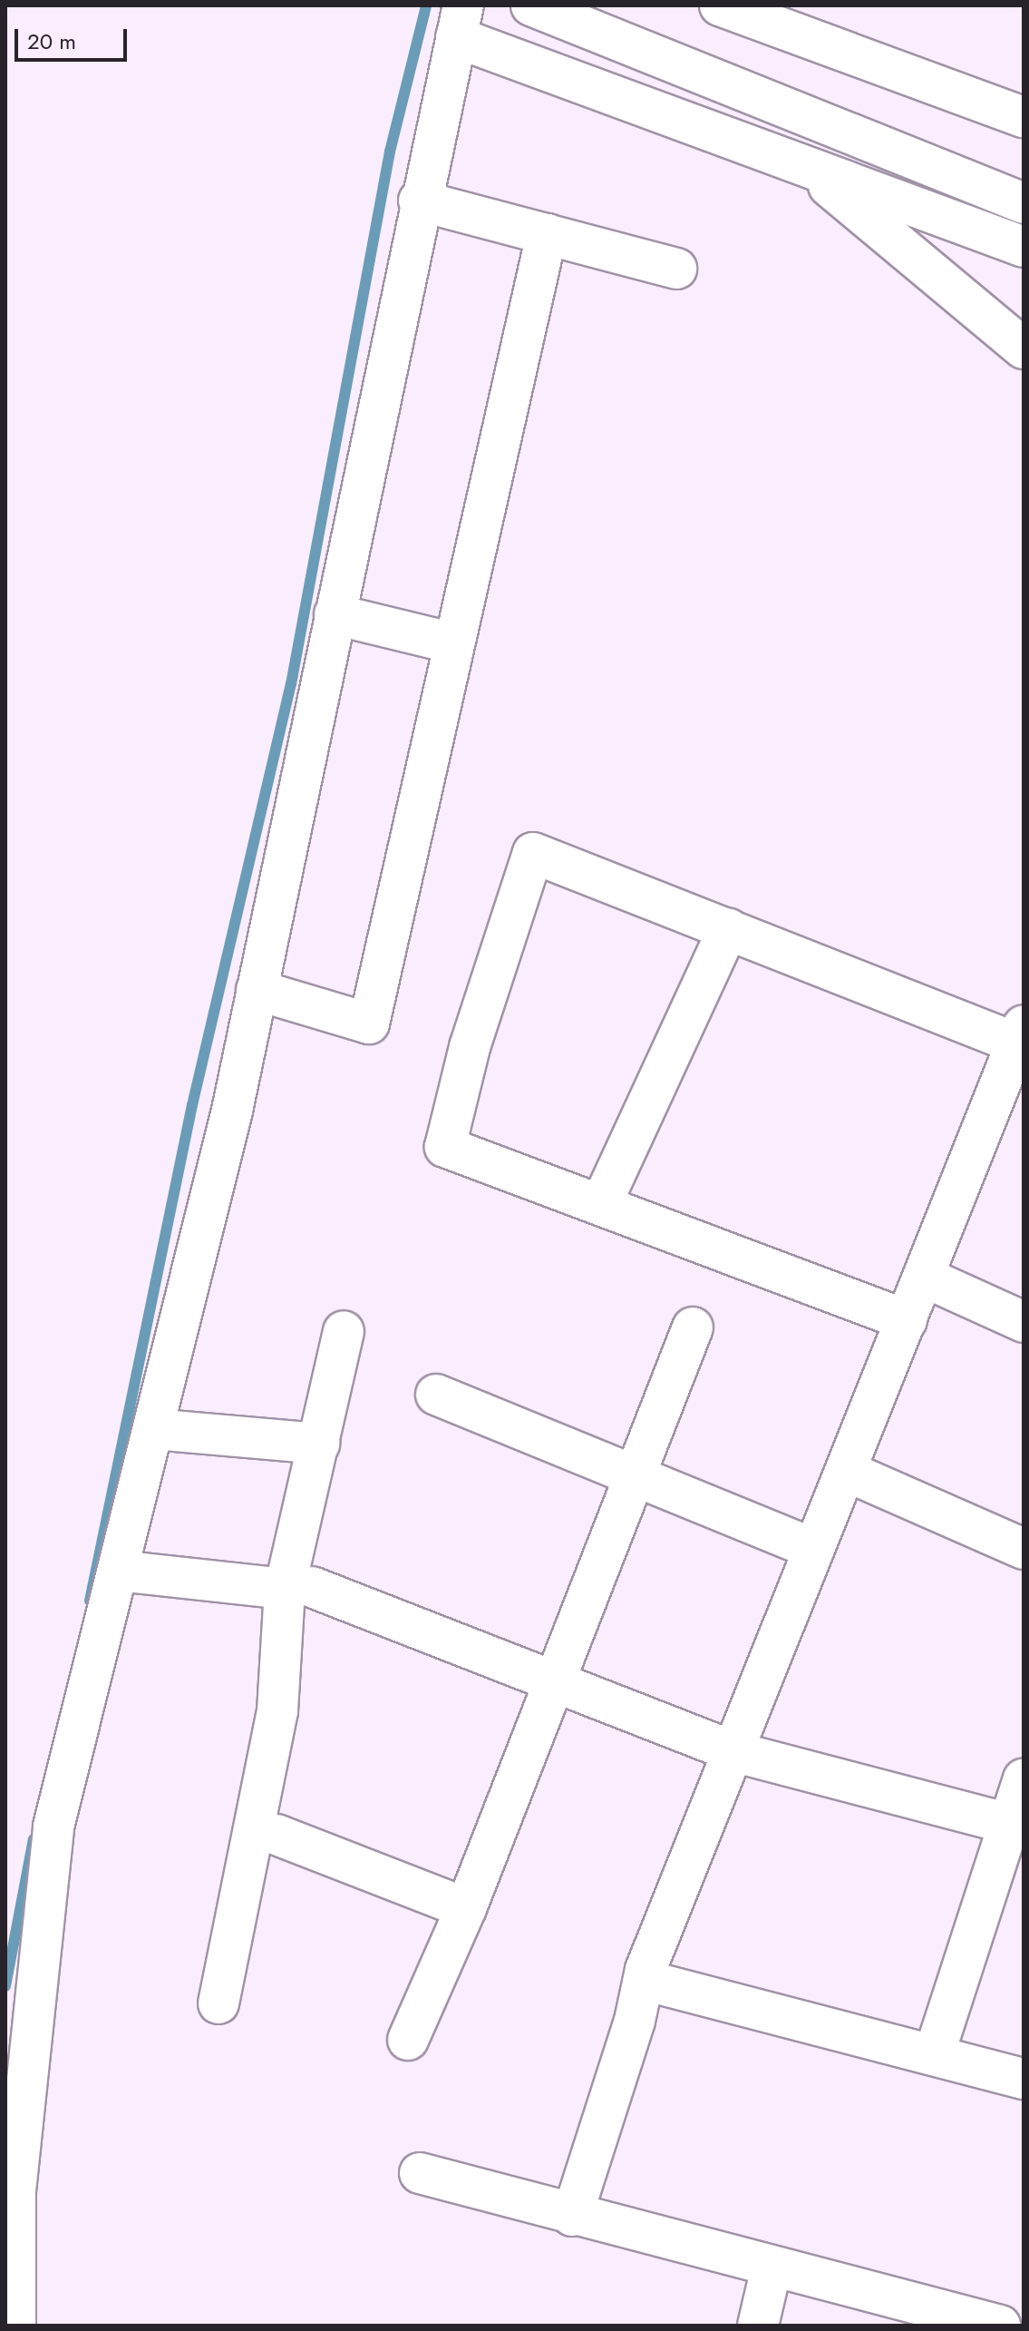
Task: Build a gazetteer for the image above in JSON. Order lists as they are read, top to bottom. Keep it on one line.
{"scale_bar":"20 m"}
